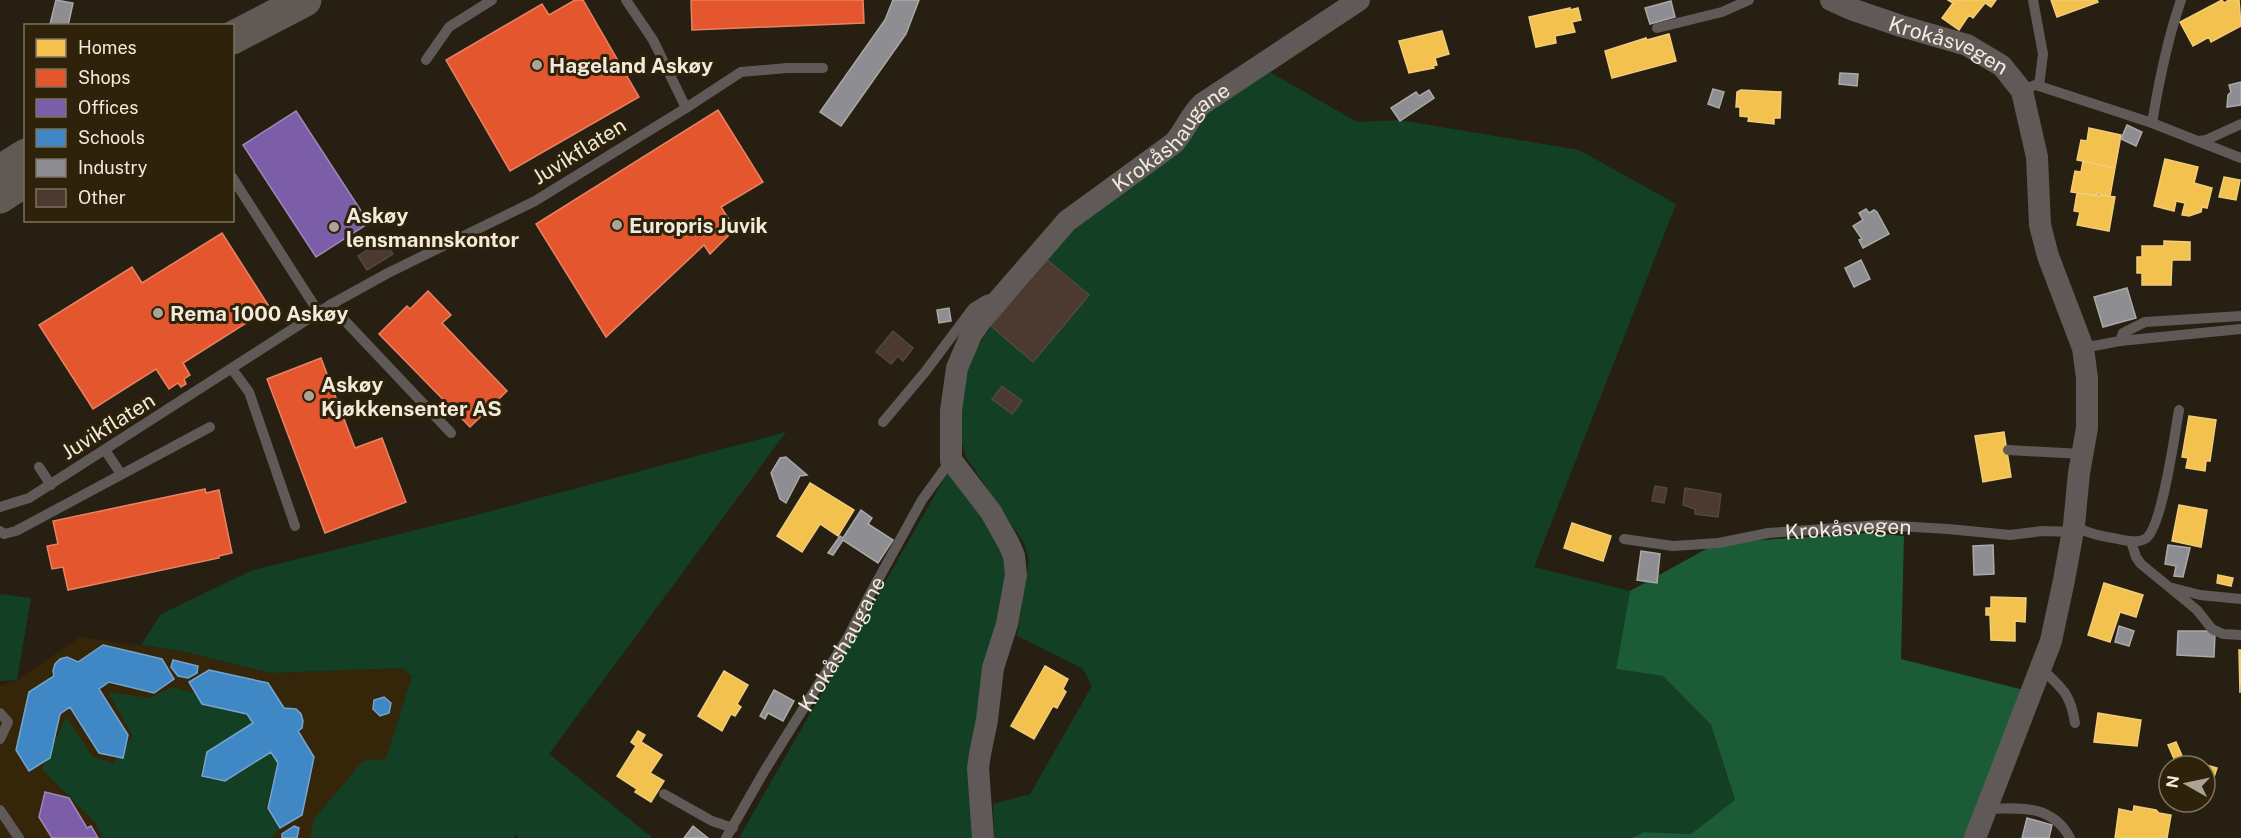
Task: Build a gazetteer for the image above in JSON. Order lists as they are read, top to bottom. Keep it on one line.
{"streets":{"street":["Krokåsvegen","Krokåshaugane"],"lane":["Juvikflaten"]},"places":["Hageland Askøy","Europris Juvik","Askøy lensmannskontor","Rema 1000 Askøy","Askøy Kjøkkensenter AS"],"legend":["Homes","Shops","Offices","Schools","Industry","Other"],"north":"left"}
